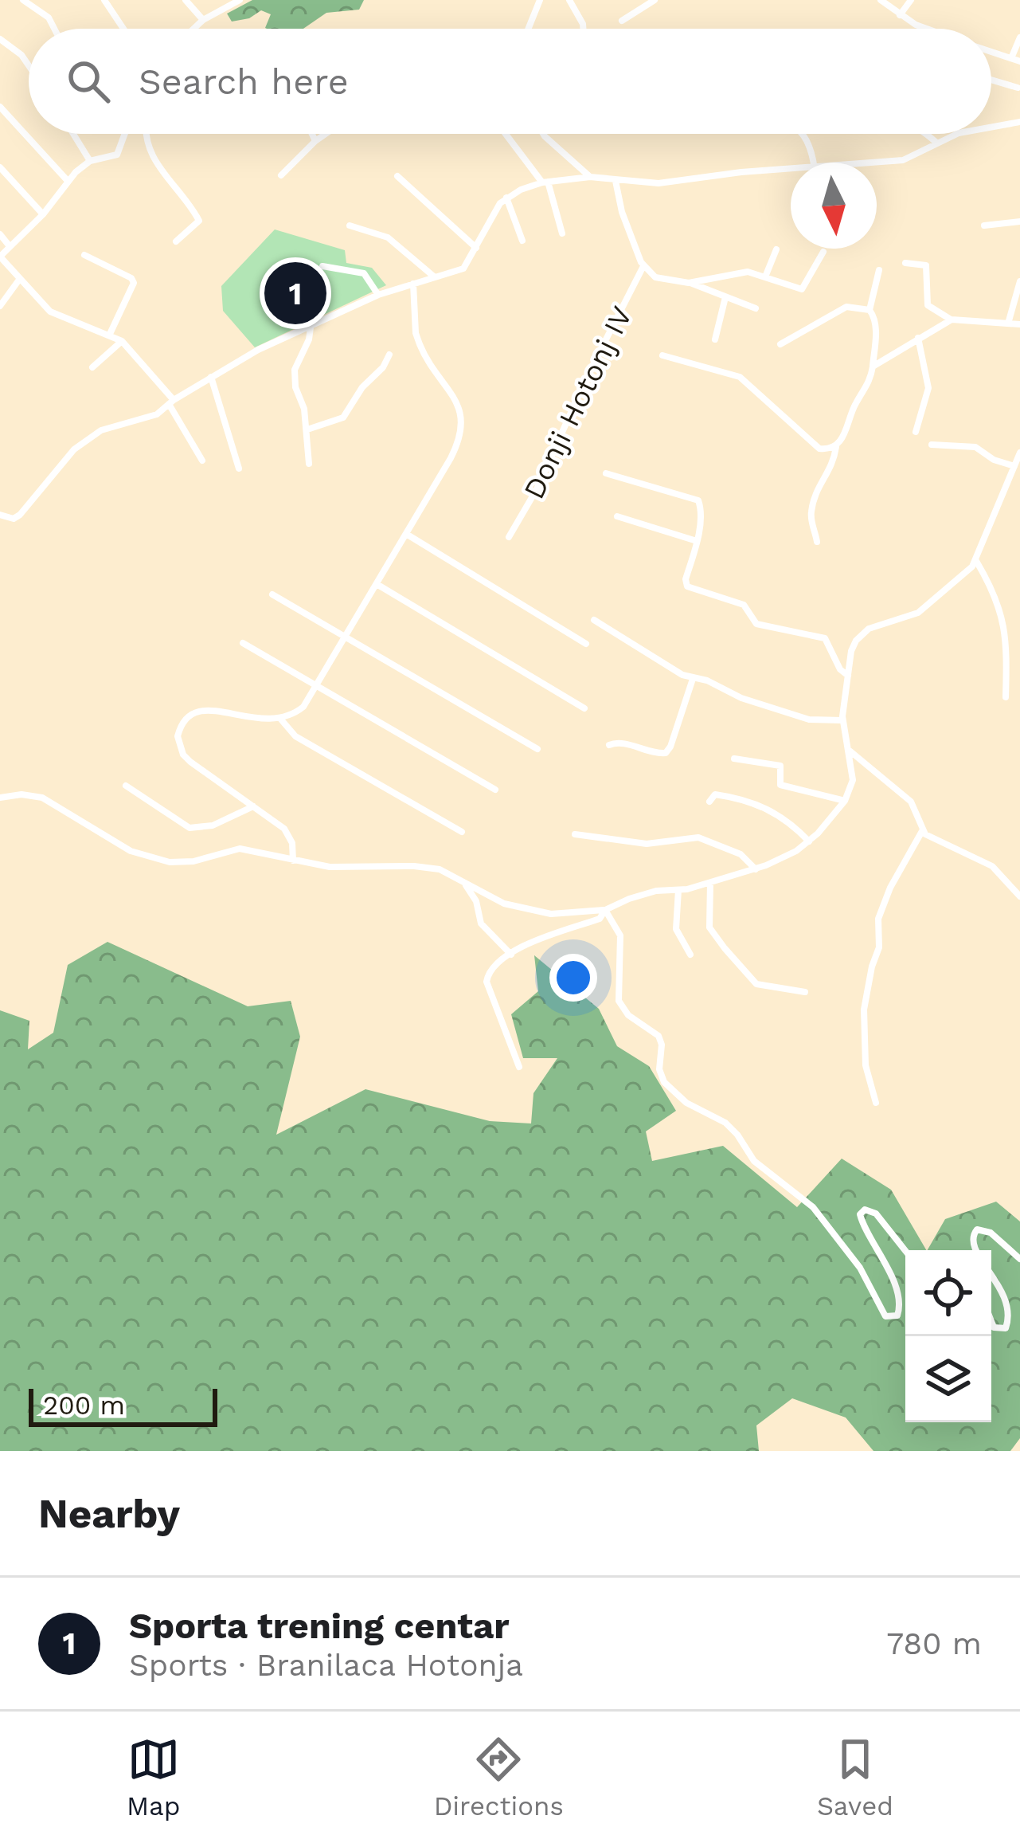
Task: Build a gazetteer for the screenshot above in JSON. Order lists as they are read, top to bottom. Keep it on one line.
{"streets":{"street":["Donji Hotonj IV"]},"scale_bar":"200 m","north":"bottom","page":{"search":"Search here","pins":"1","scale":"200 m","heading":"Nearby","list":[{"mark":"1","name":"Sporta trening centar","note":"Sports · Branilaca Hotonja","value":"780 m"}],"nav":["Map","Directions","Saved"]}}
